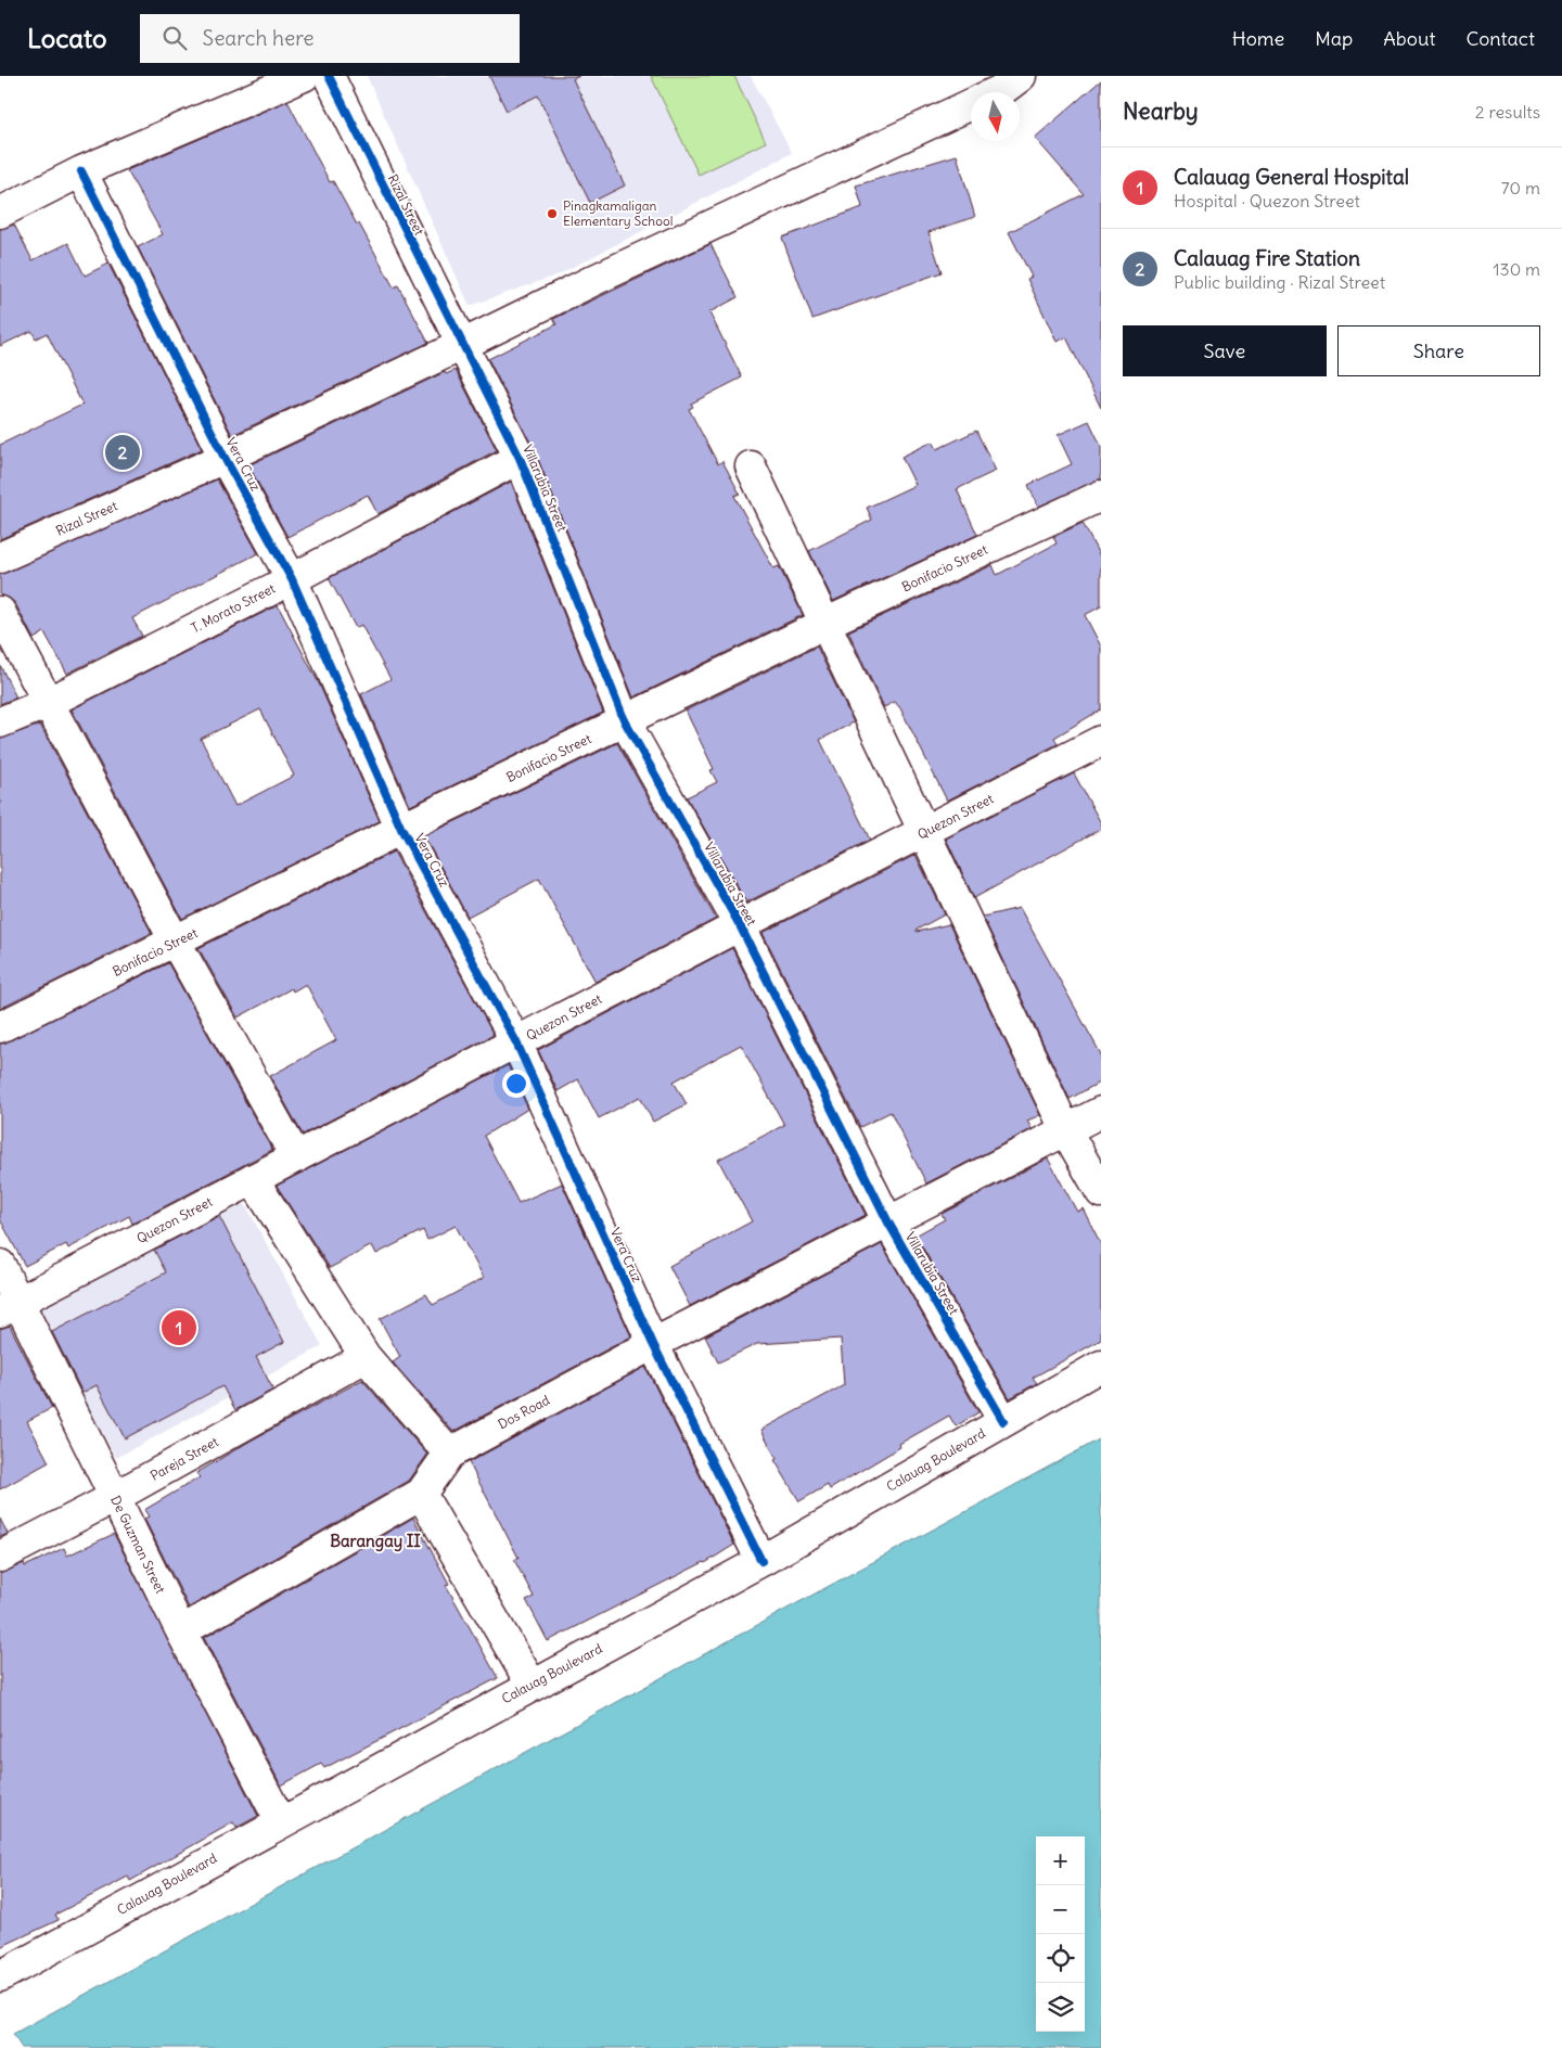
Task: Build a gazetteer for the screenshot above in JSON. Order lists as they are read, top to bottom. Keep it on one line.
{"streets":{"street":["Rizal Street","Vera Cruz","Villarubia Street","Bonifacio Street","T. Morato Street","Quezon Street","Dos Road","Pareja Street","Calauag Boulevard","De Guzman Street"]},"crossings":[["Rizal Street","Vera Cruz"],["Rizal Street","Villarubia Street"],["Vera Cruz","Bonifacio Street"],["Vera Cruz","T. Morato Street"],["Vera Cruz","Quezon Street"],["Vera Cruz","Dos Road"],["Vera Cruz","Calauag Boulevard"],["Villarubia Street","Bonifacio Street"],["Villarubia Street","T. Morato Street"],["Villarubia Street","Quezon Street"],["Villarubia Street","Dos Road"],["Villarubia Street","Calauag Boulevard"],["Quezon Street","De Guzman Street"],["Dos Road","De Guzman Street"],["Pareja Street","De Guzman Street"],["Calauag Boulevard","De Guzman Street"]],"districts":["Barangay II"],"places":["Pinagkamaligan Elementary School"],"north":"bottom","page":{"header":"Locato","search":"Search here","nav":["Home","Map","About","Contact"],"heading":["Nearby","2 results"],"list":[{"mark":"1","name":"Calauag General Hospital","note":"Hospital · Quezon Street","value":"70 m"},{"mark":"2","name":"Calauag Fire Station","note":"Public building · Rizal Street","value":"130 m"}],"buttons":["Save","Share"],"pins":["2","1"],"map_buttons":["+","−"]}}
